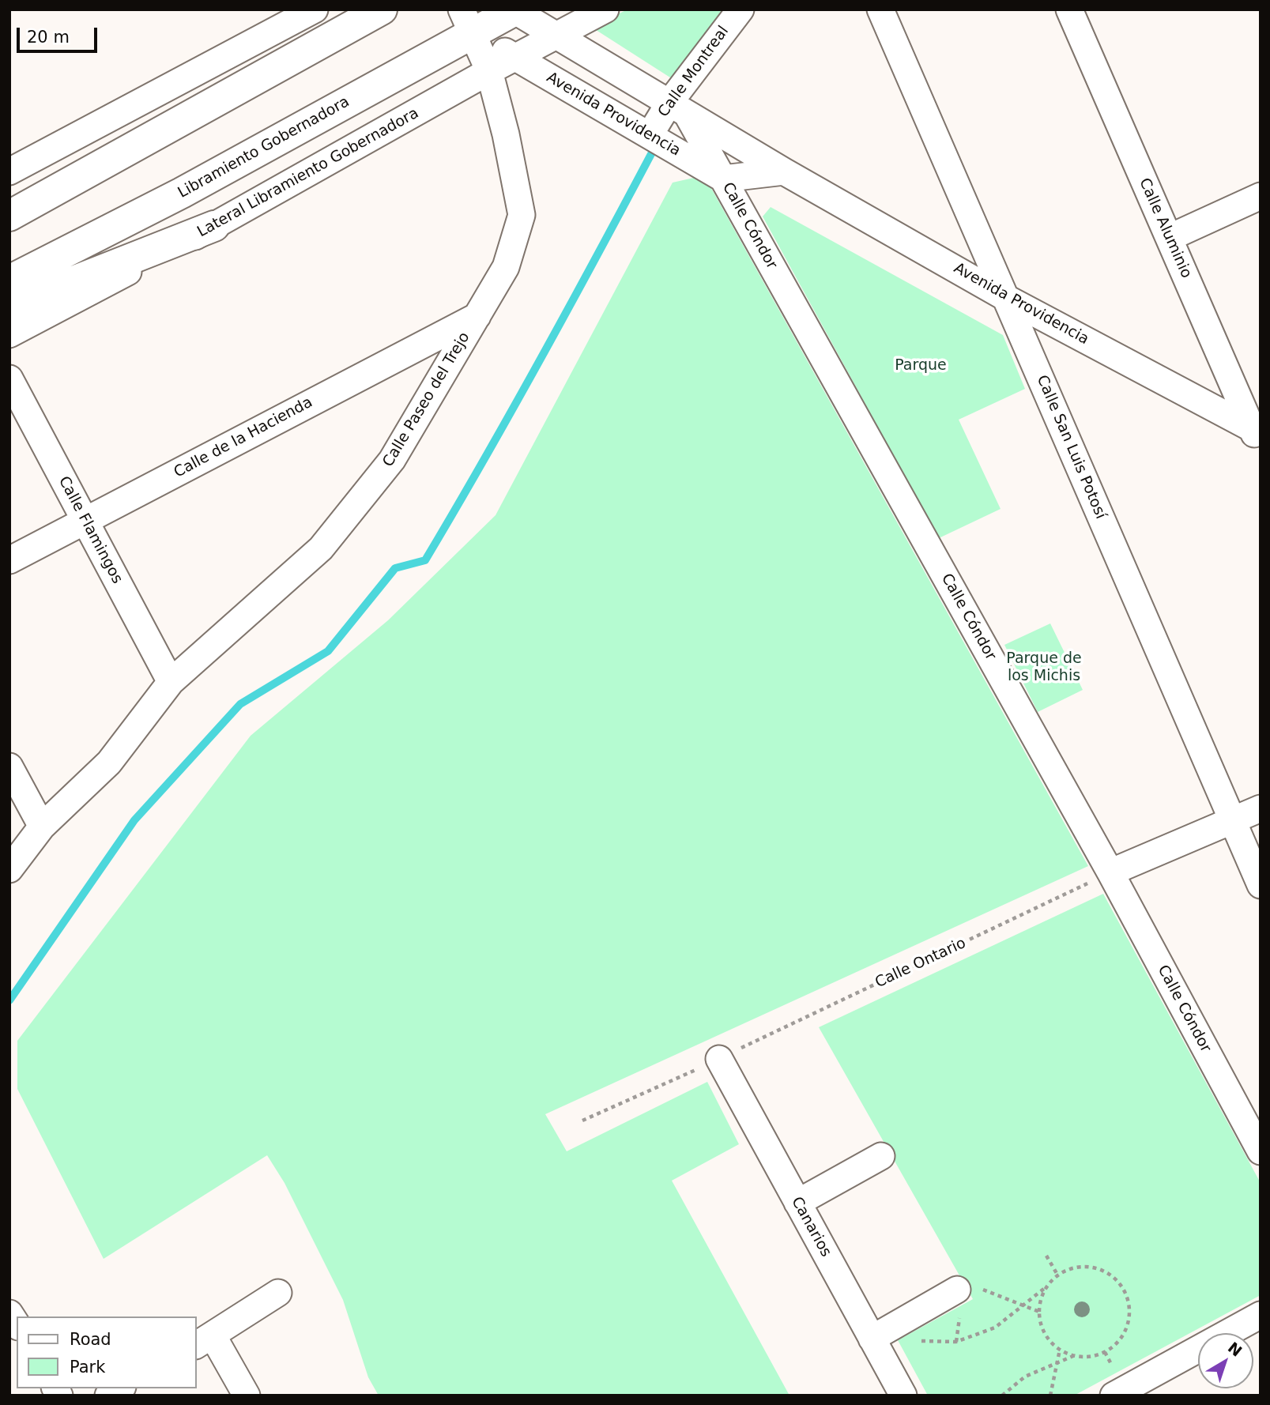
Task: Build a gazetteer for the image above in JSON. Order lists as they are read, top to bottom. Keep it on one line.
{"streets":{"highway":["Libramiento Gobernadora"],"street":["Calle Montreal","Avenida Providencia","Lateral Libramiento Gobernadora","Calle Cóndor","Calle Aluminio","Calle Paseo del Trejo","Calle de la Hacienda","Calle San Luis Potosí","Calle Flamingos","Canarios"],"path":["Calle Ontario"]},"crossings":[["Calle Montreal","Avenida Providencia"],["Calle Montreal","Calle Cóndor"],["Avenida Providencia","Libramiento Gobernadora"],["Avenida Providencia","Lateral Libramiento Gobernadora"],["Avenida Providencia","Calle Cóndor"],["Avenida Providencia","Calle Aluminio"],["Avenida Providencia","Calle Paseo del Trejo"],["Avenida Providencia","Calle San Luis Potosí"],["Libramiento Gobernadora","Calle Paseo del Trejo"],["Lateral Libramiento Gobernadora","Calle Paseo del Trejo"],["Calle Cóndor","Calle Ontario"],["Calle Paseo del Trejo","Calle de la Hacienda"],["Calle Paseo del Trejo","Calle Flamingos"],["Calle de la Hacienda","Calle Flamingos"],["Calle Ontario","Canarios"]],"parks":["Parque","Parque de los Michis"],"legend":["Road","Park"],"scale_bar":"20 m","north":"top right"}
